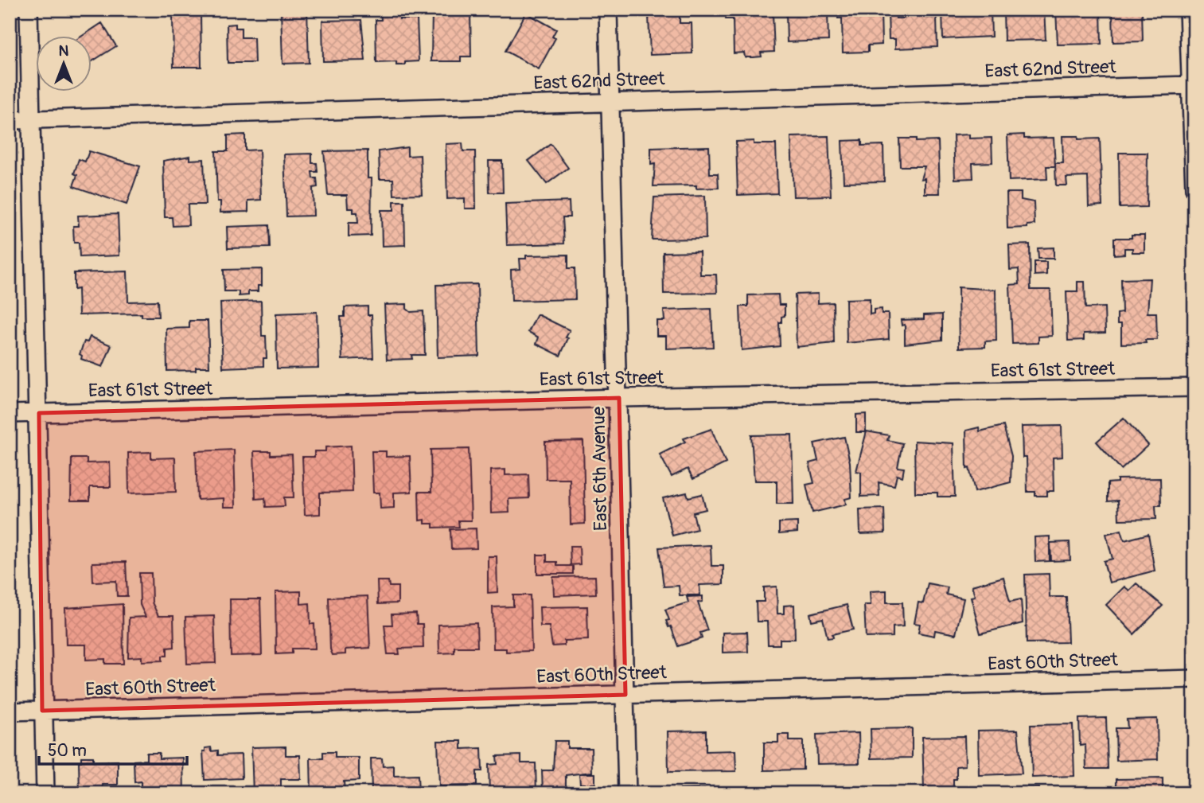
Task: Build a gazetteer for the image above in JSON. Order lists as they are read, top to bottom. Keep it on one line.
{"streets":{"street":["East 62nd Street","East 61st Street","East 6th Avenue","East 60th Street"]},"crossings":[["East 62nd Street","East 6th Avenue"],["East 61st Street","East 6th Avenue"],["East 6th Avenue","East 60th Street"]],"scale_bar":"50 m","north":"top"}
